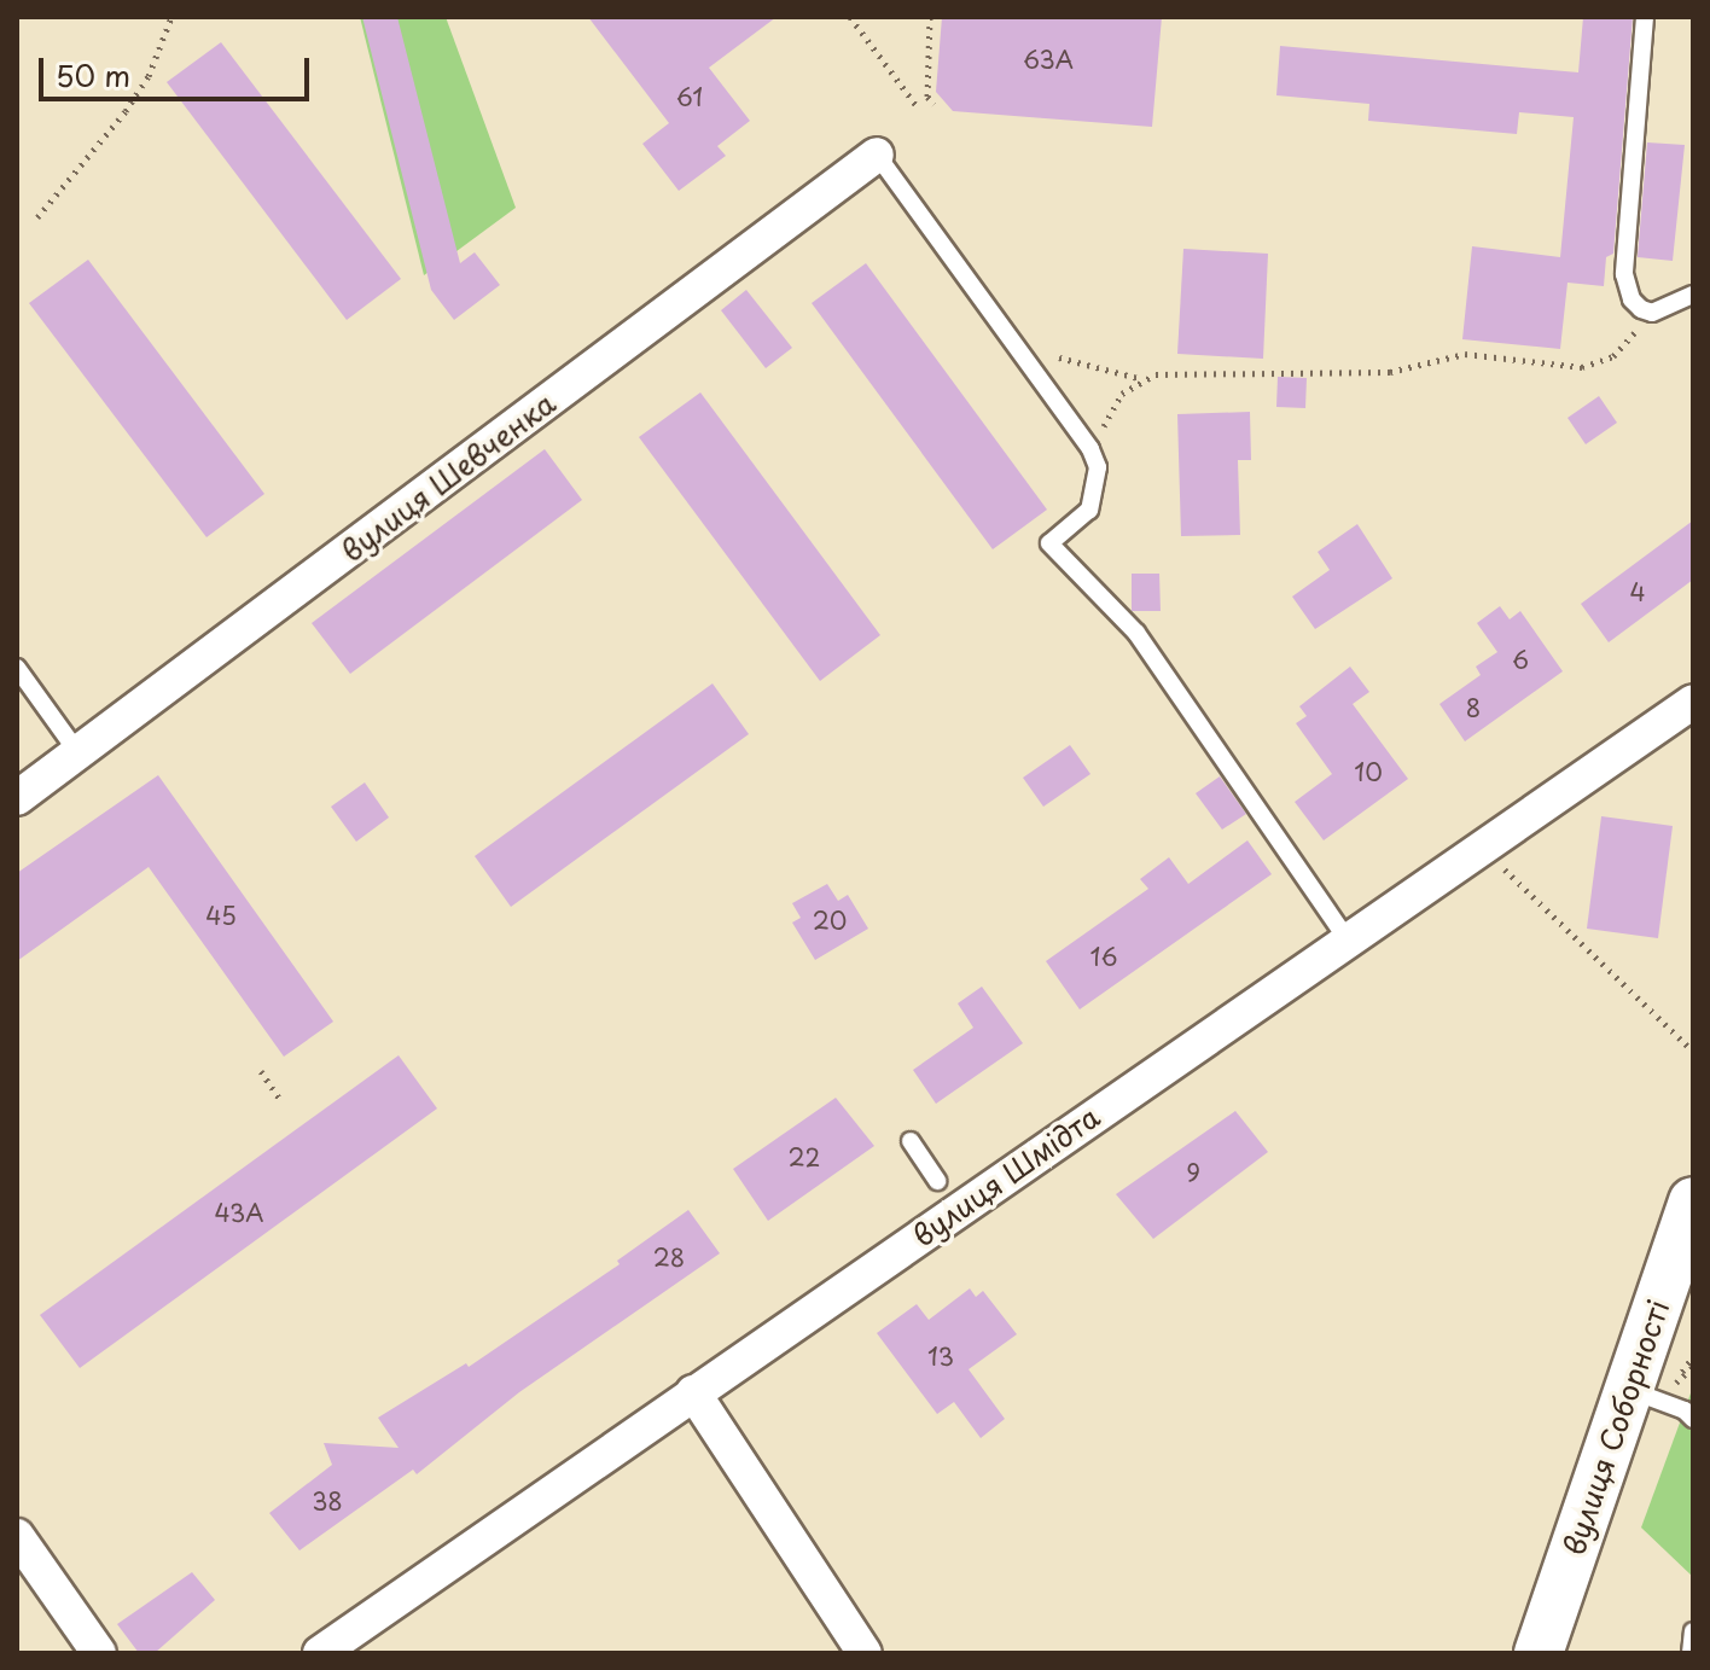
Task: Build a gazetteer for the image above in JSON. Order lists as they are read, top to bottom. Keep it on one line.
{"streets":{"main road":["вулиця Соборності"],"street":["вулиця Шевченка","вулиця Шмідта"]},"house_numbers":["63А","61","4","6","8","10","45","20","16","22","9","43А","28","13","38"],"scale_bar":"50 m"}
